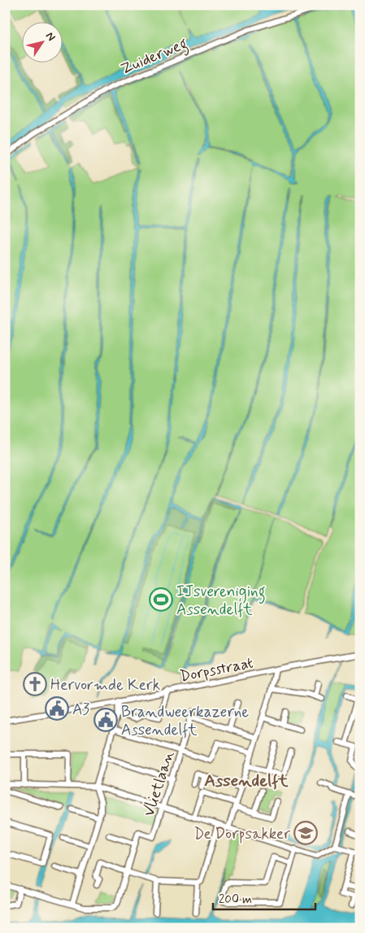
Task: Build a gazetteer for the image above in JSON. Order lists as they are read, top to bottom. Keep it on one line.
{"streets":{"street":["Zuiderweg","Dorpsstraat","Vlietlaan"]},"districts":["Assendelft"],"places":{"sports":["IJsvereniging Assendelft"],"church":["Hervormde Kerk"],"public building":["A3","Brandweerkazerne Assendelft"],"school or university":["De Dorpsakker"]},"scale_bar":"200 m","north":"top right"}
